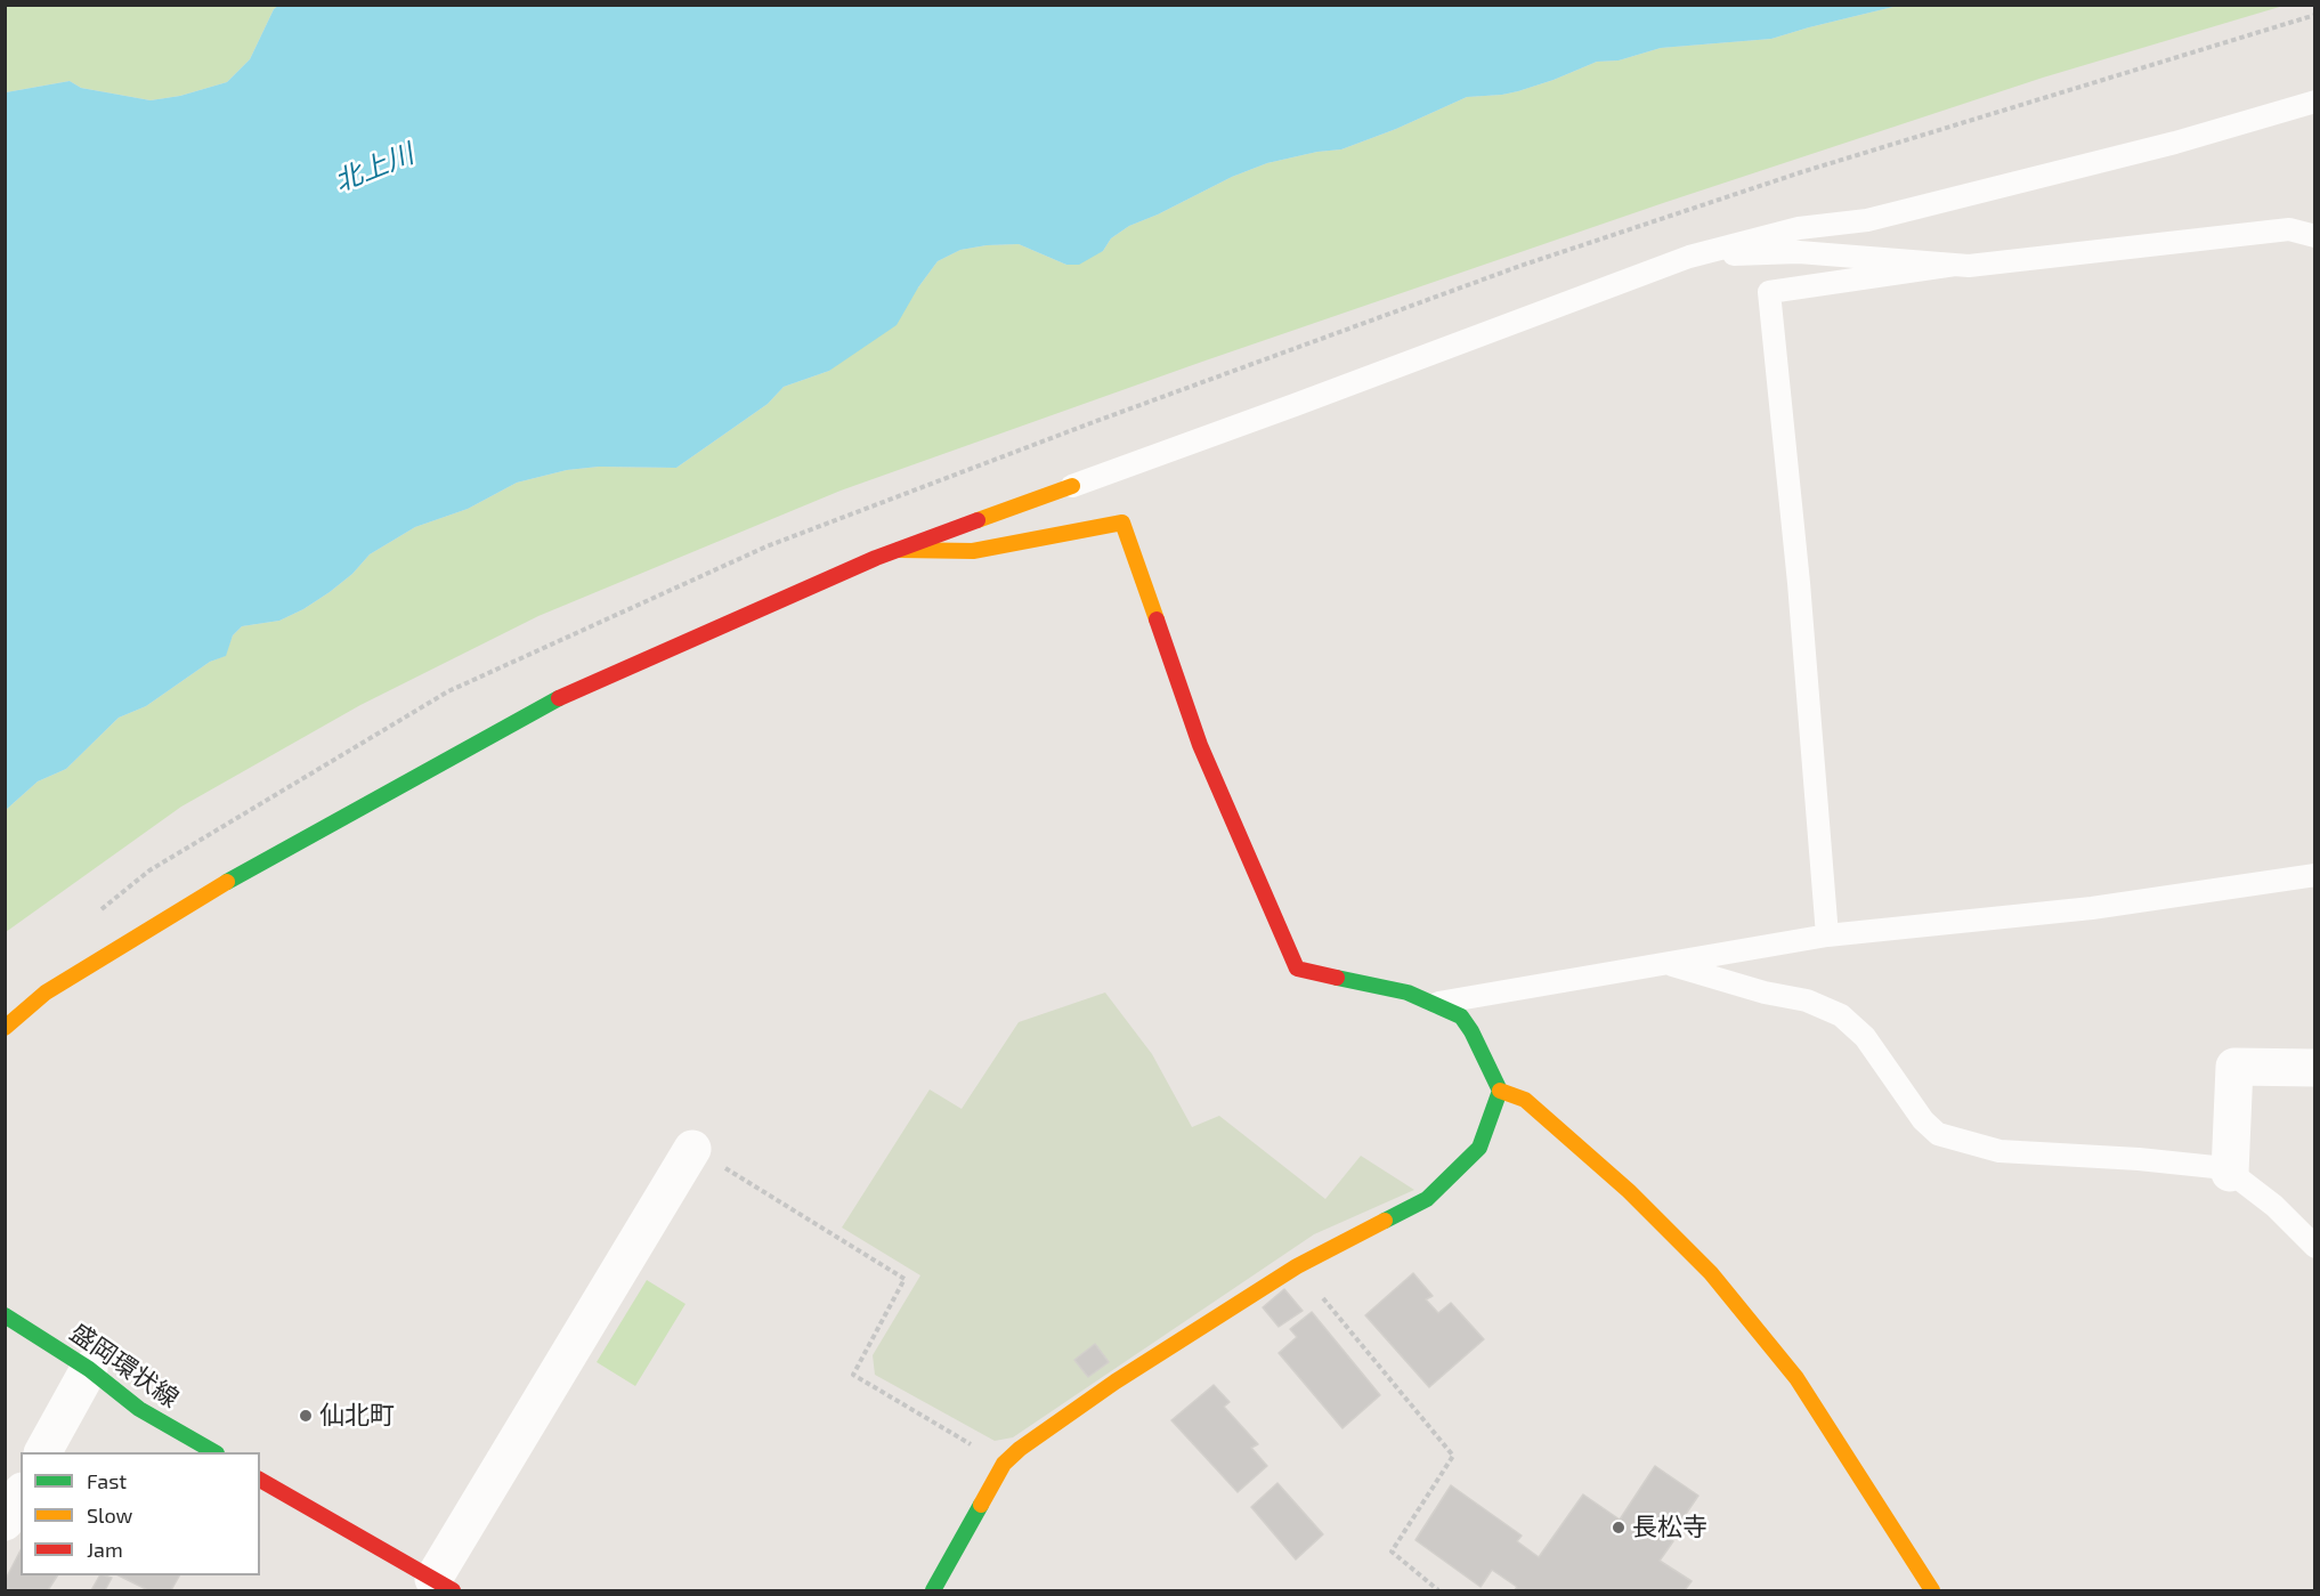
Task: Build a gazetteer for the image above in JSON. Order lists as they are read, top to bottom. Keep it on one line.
{"streets":{"street":["盛岡環状線"]},"water":["北上川"],"places":["仙北町","長松寺"],"legend":["Fast","Slow","Jam"]}
